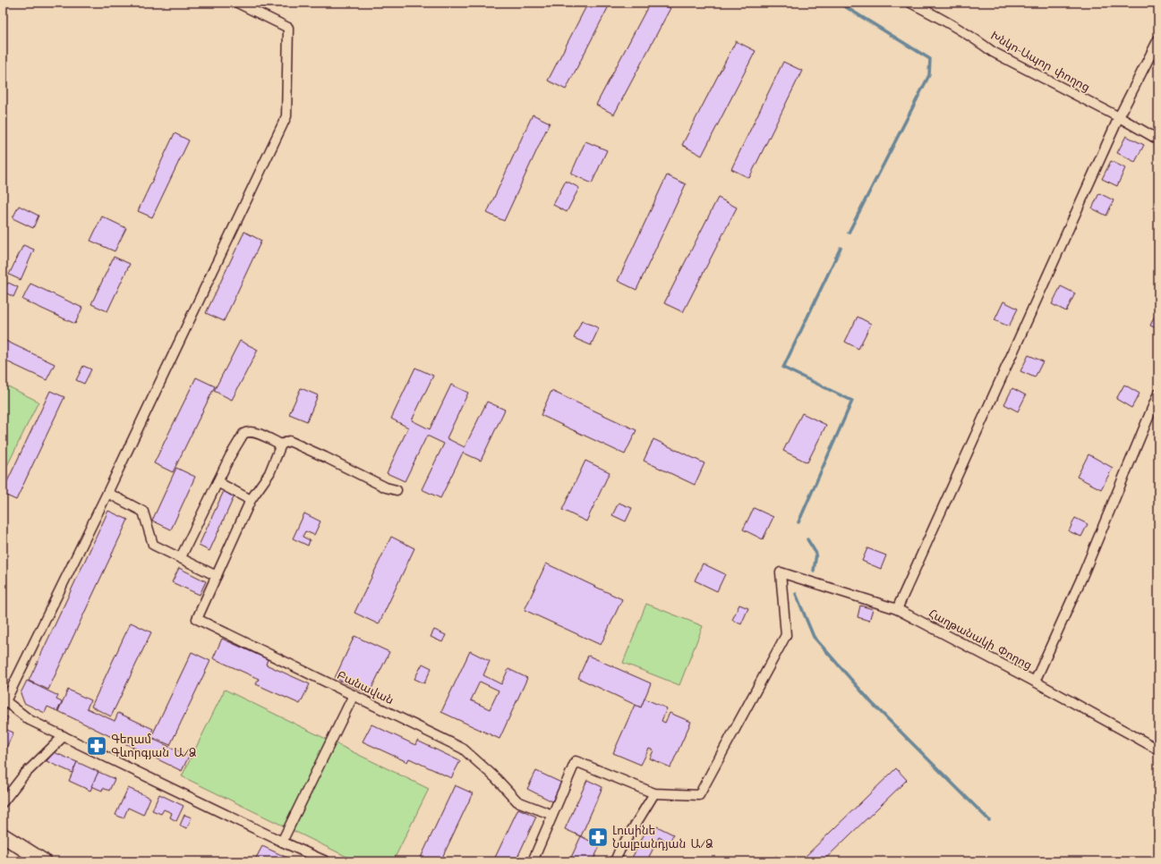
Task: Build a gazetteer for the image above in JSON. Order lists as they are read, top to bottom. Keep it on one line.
{"streets":{"street":["Խնկո-Ապոր փողոց","Հաղթանակի Փողոց","Բանավան"]},"places":{"pharmacy":["Գեղամ Գևորգյան Ա/Ձ","Լուսինե Նալբանդյան Ա/Ձ"]}}
